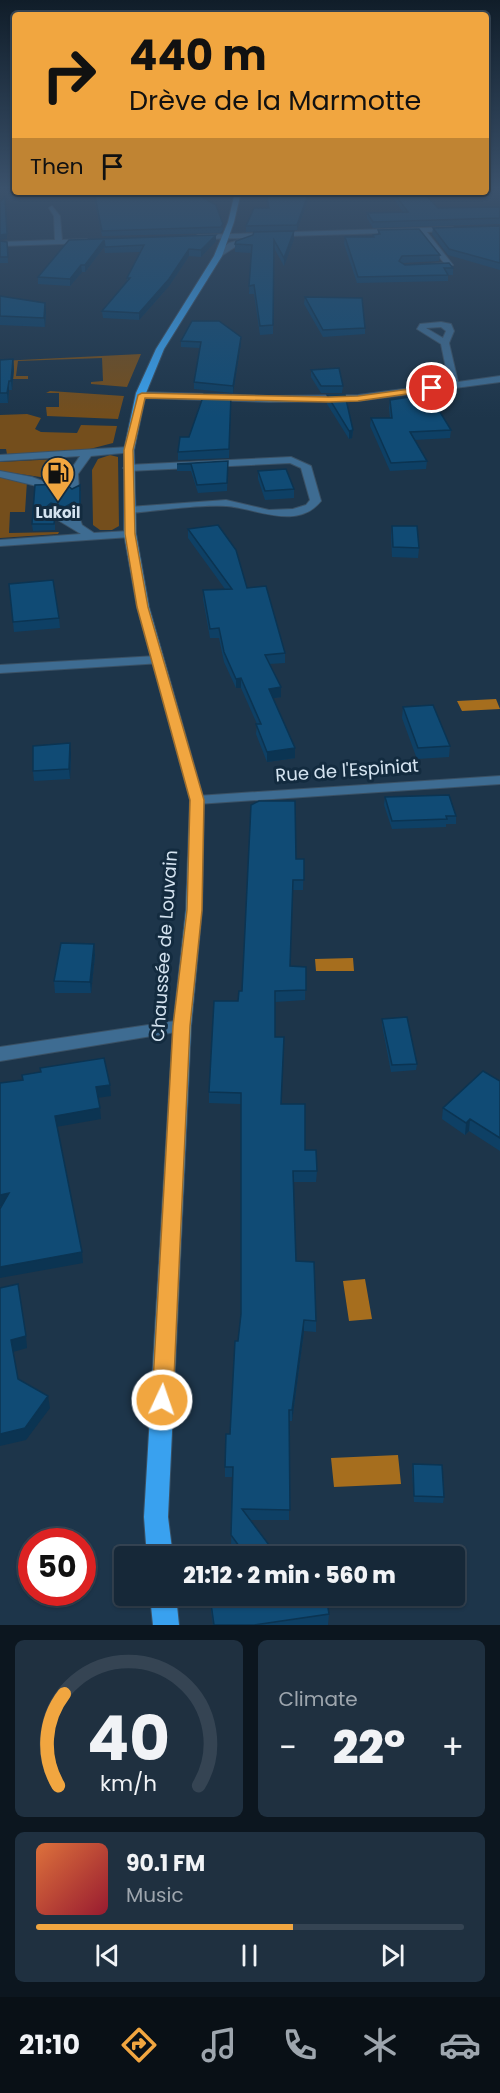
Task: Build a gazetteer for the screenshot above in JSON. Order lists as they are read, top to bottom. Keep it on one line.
{"streets":{"main road":["Chaussée de Louvain"],"street":["Rue de l'Espiniat"]},"crossings":[["Rue de l'Espiniat","Chaussée de Louvain"]],"places":{"fuel station":["Lukoil"]},"page":{"turn":["440 m","Drève de la Marmotte"],"then":"Then","limit":"50","trip":"21:12 · 2 min · 560 m","tile":"Climate","heat":["−","22°","+"],"song":["90.1 FM","Music"],"tabs":"21:10","gauge":["40","km/h"]}}
